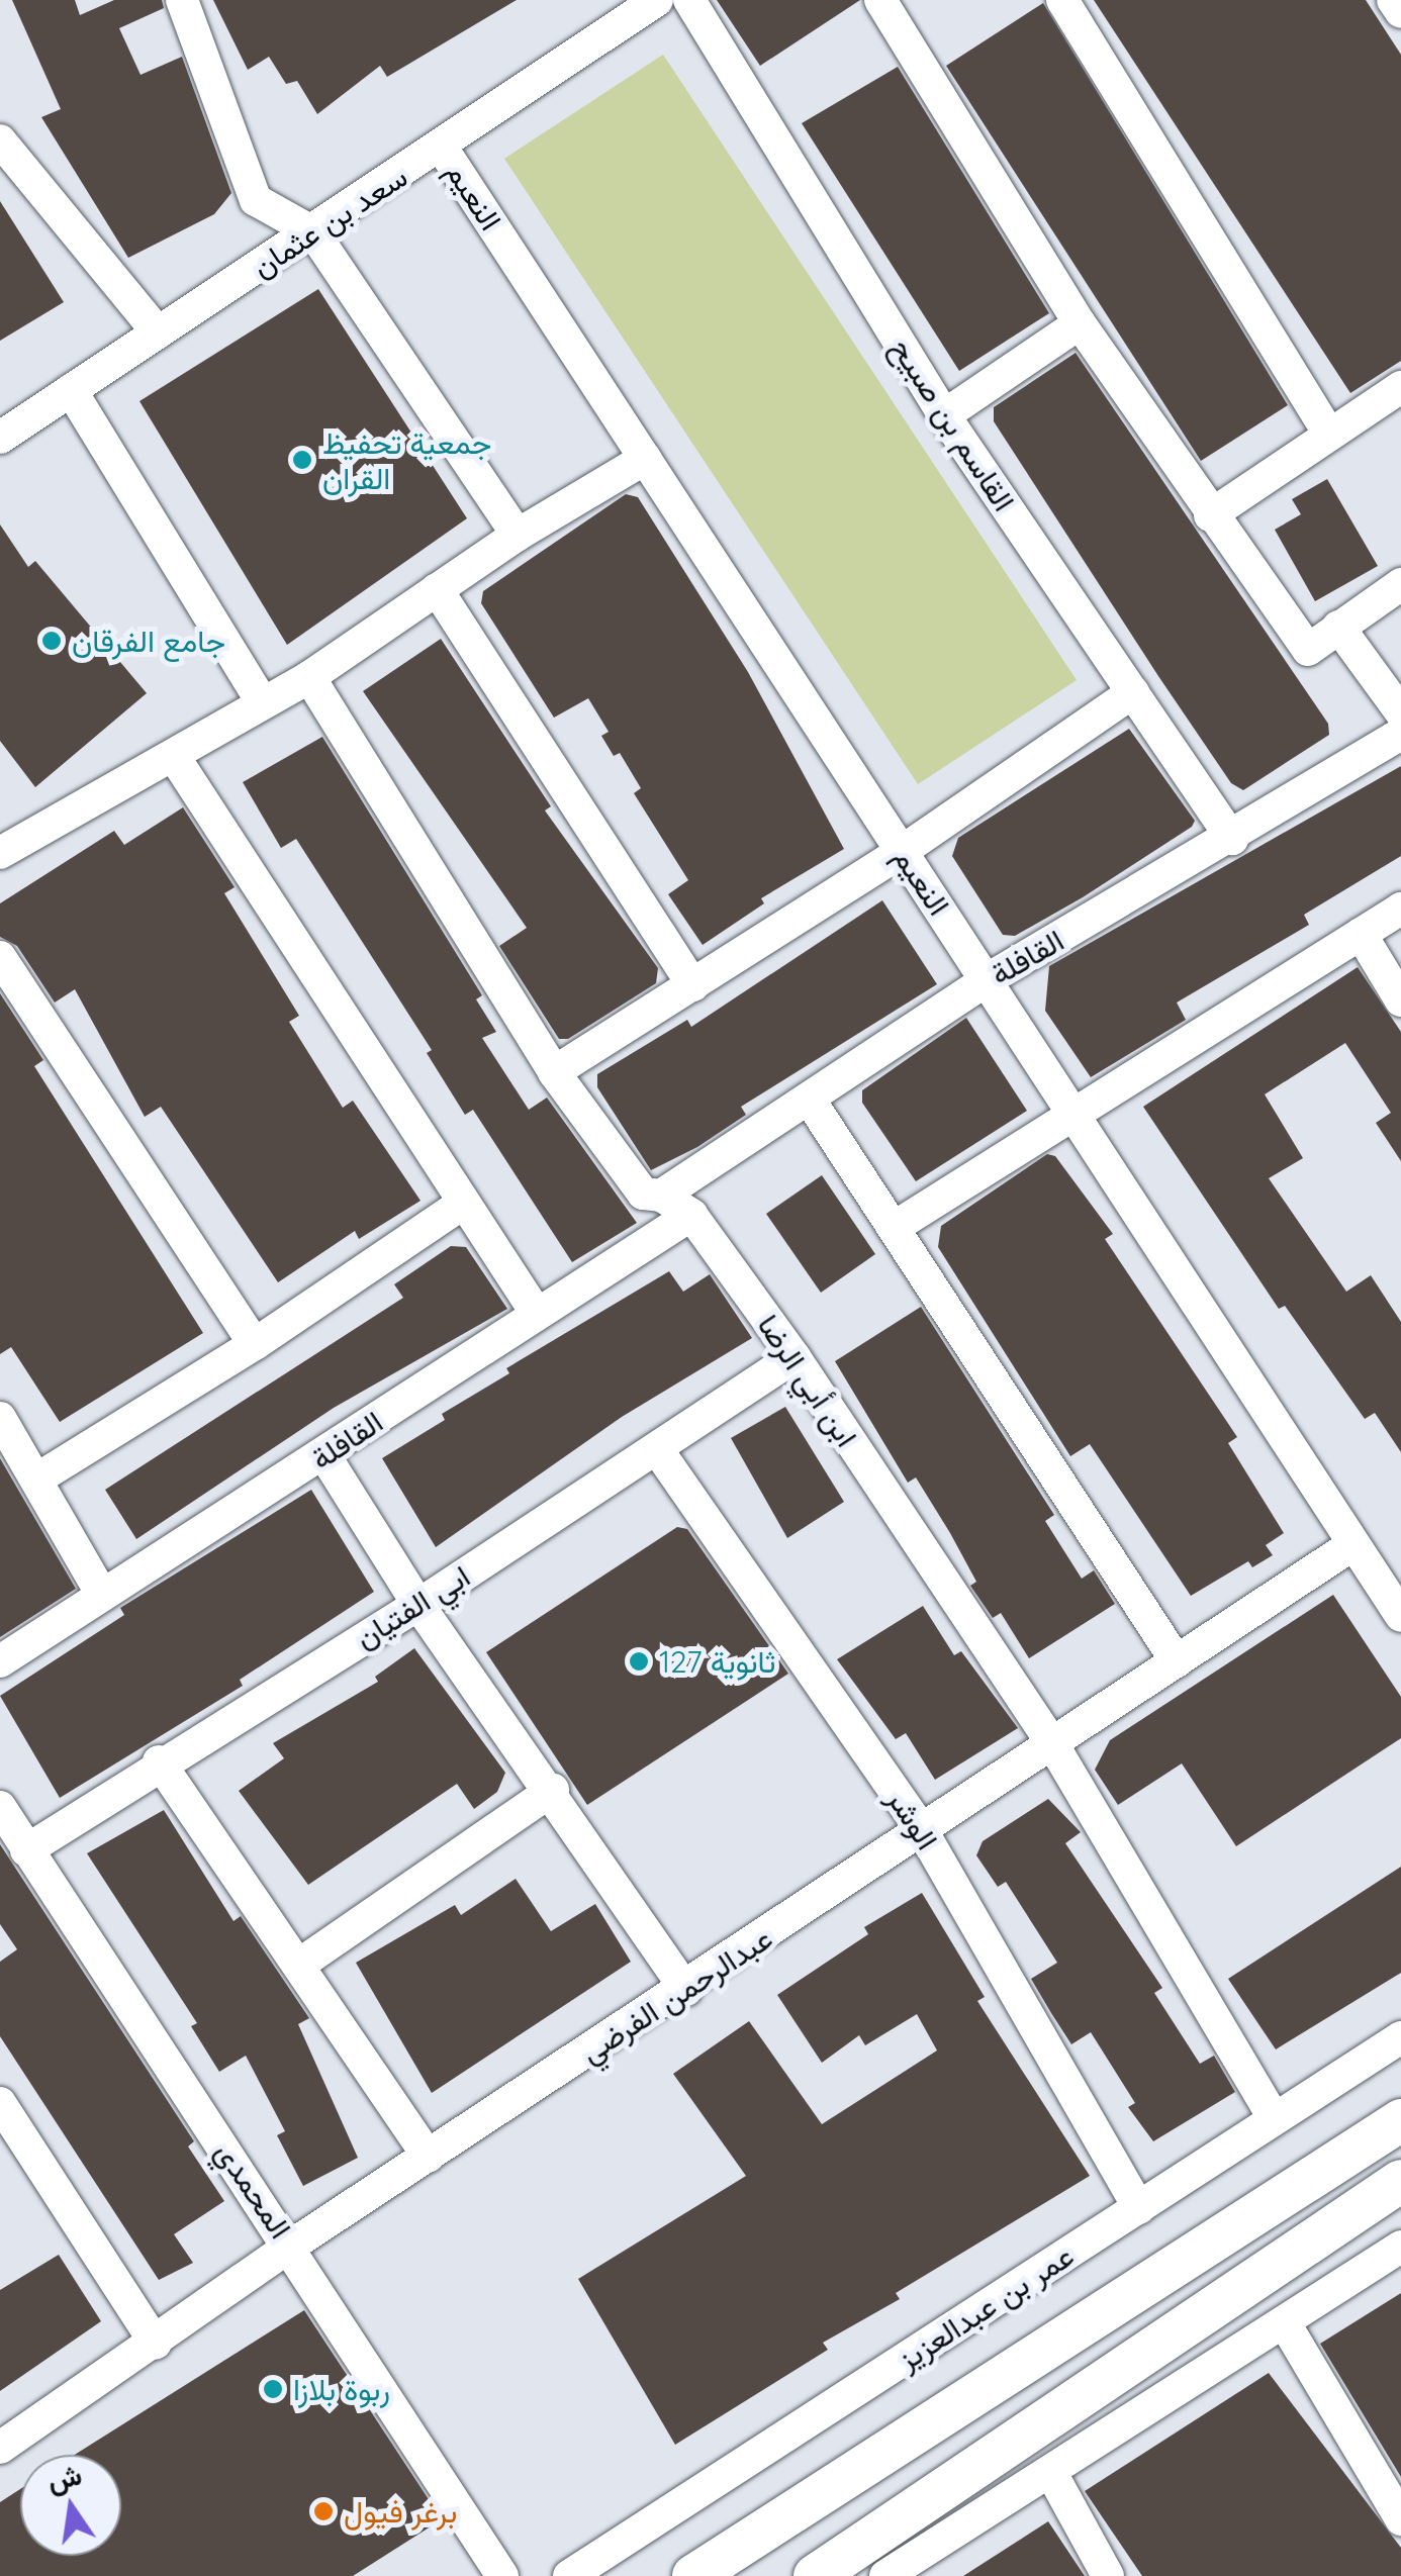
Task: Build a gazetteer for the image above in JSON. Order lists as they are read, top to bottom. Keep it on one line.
{"streets":{"street":["النعيم","سعد بن عثمان","القاسم بن صبيح","القافلة","ابن أبي الرضا","ابي الفتيان","الوشر","عبدالرحمن الفرضي","المحمدي","عمر بن عبدالعزيز"]},"crossings":[["النعيم","سعد بن عثمان"],["النعيم","القافلة"],["النعيم","عبدالرحمن الفرضي"],["القاسم بن صبيح","القافلة"],["القافلة","ابن أبي الرضا"],["ابن أبي الرضا","ابي الفتيان"],["ابن أبي الرضا","عبدالرحمن الفرضي"],["ابن أبي الرضا","عمر بن عبدالعزيز"],["ابي الفتيان","الوشر"],["ابي الفتيان","المحمدي"],["الوشر","عبدالرحمن الفرضي"],["الوشر","عمر بن عبدالعزيز"],["عبدالرحمن الفرضي","المحمدي"]],"places":["جمعية تحفيظ القران","جامع الفرقان","ثانوية 127","ربوة بلازا","برغر فيول"],"north":"top"}
